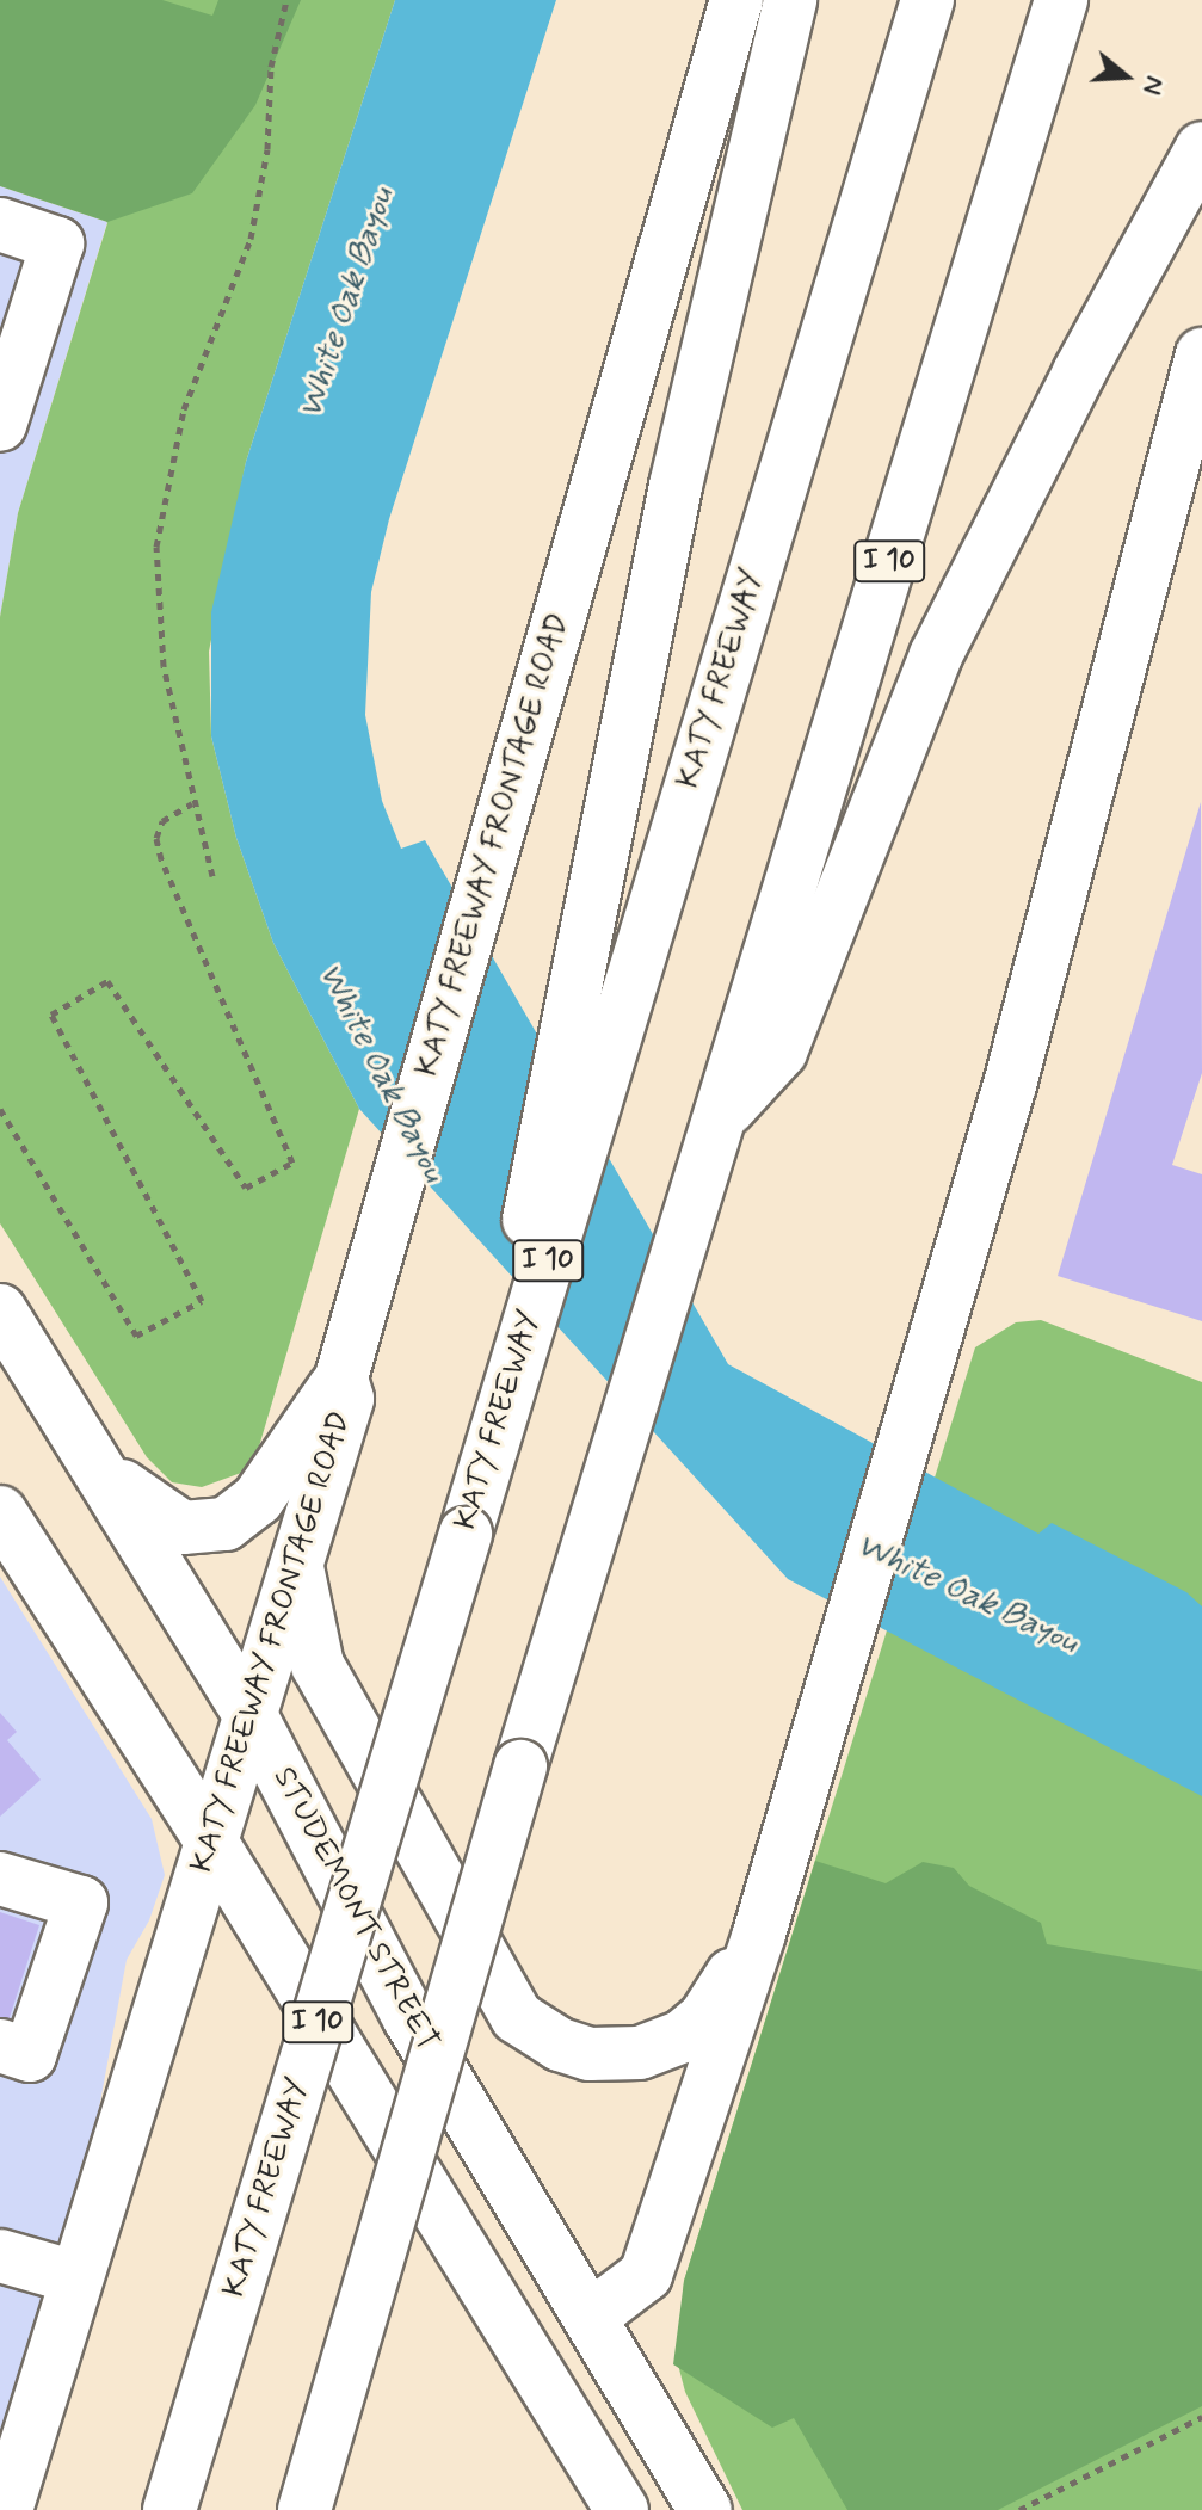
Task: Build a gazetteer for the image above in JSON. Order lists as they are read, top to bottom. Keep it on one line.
{"streets":{"main road":["I 10","KATY FREEWAY","KATY FREEWAY FRONTAGE ROAD","STUDEMONT STREET"]},"crossings":[["KATY FREEWAY FRONTAGE ROAD","STUDEMONT STREET"]],"water":["White Oak Bayou"],"north":"right"}
